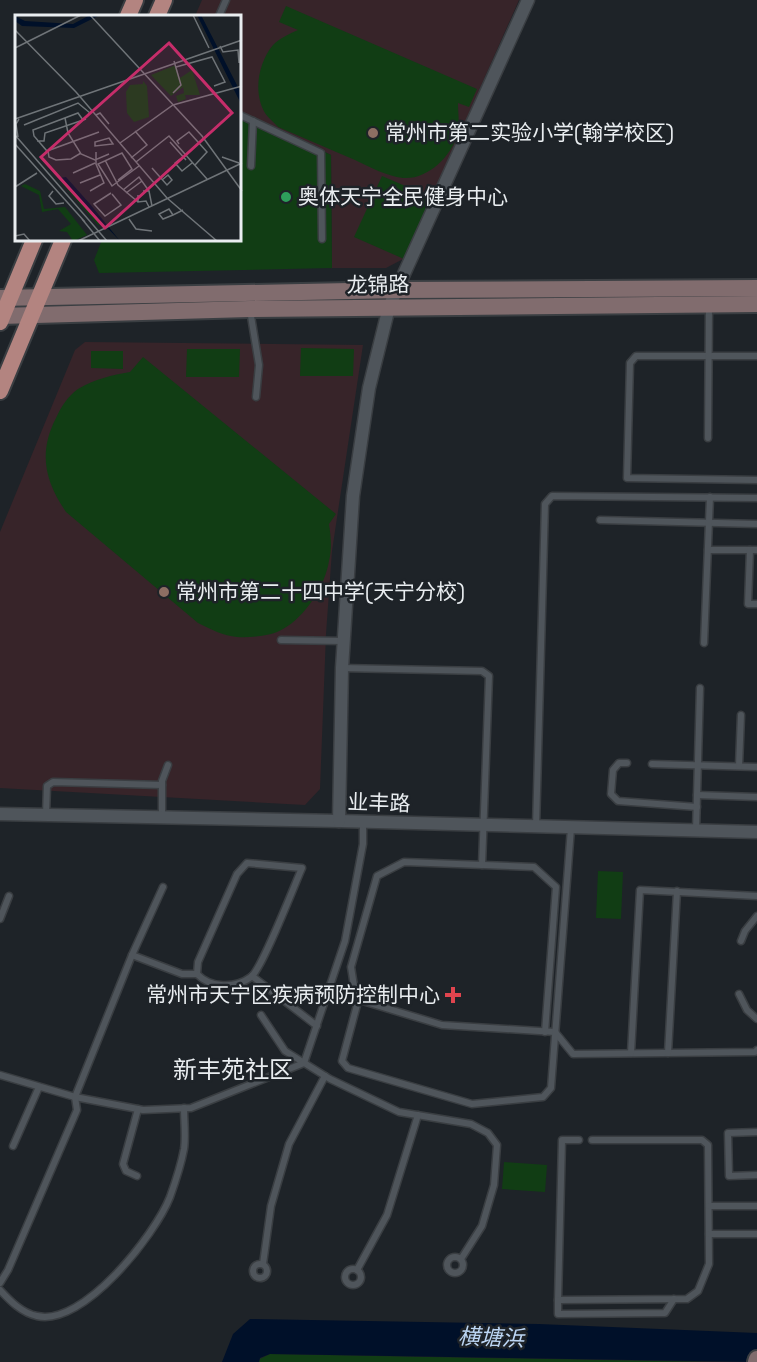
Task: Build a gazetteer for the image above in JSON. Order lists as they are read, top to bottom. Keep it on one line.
{"streets":{"main road":["龙锦路"],"street":["业丰路"]},"districts":["新丰苑社区"],"water":["横塘浜"],"places":{"other":["常州市第二实验小学(翰学校区)","奥体天宁全民健身中心","常州市第二十四中学(天宁分校)"],"health":["常州市天宁区疾病预防控制中心"]}}
